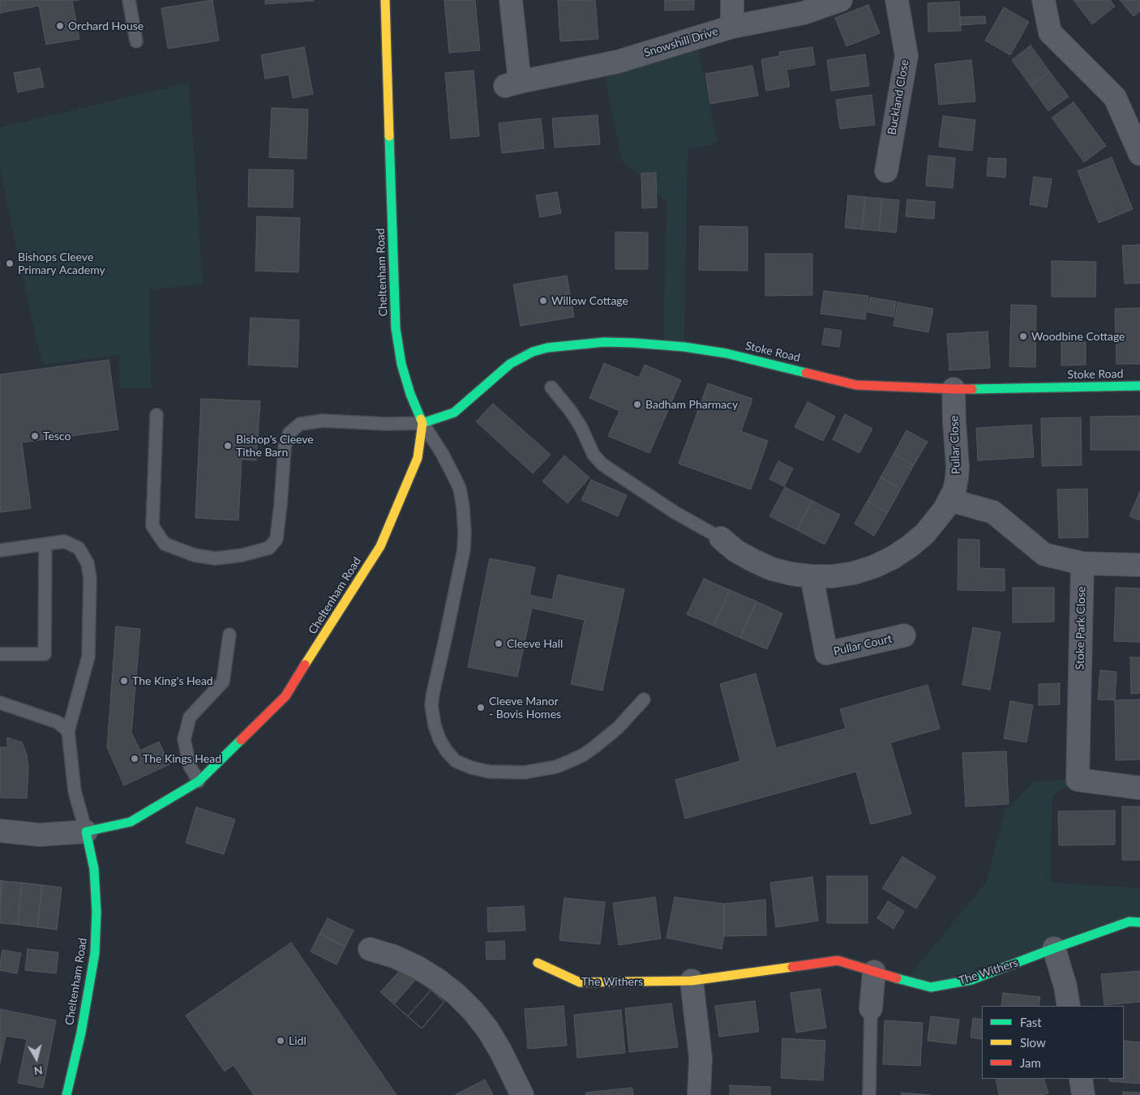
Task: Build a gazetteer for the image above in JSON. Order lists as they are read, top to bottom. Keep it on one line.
{"streets":{"street":["Snowshill Drive","Buckland Close","Cheltenham Road","Stoke Road","Pullar Close","Stoke Park Close","Pullar Court","The Withers"]},"crossings":[["Cheltenham Road","Stoke Road"],["Stoke Road","Pullar Close"],["Pullar Close","Pullar Court"]],"places":["Orchard House","Bishops Cleeve Primary Academy","Willow Cottage","Woodbine Cottage","Badham Pharmacy","Tesco","Bishop's Cleeve Tithe Barn","Cleeve Hall","The King's Head","Cleeve Manor - Bovis Homes","The Kings Head","Lidl"],"legend":["Fast","Slow","Jam"],"north":"bottom"}
